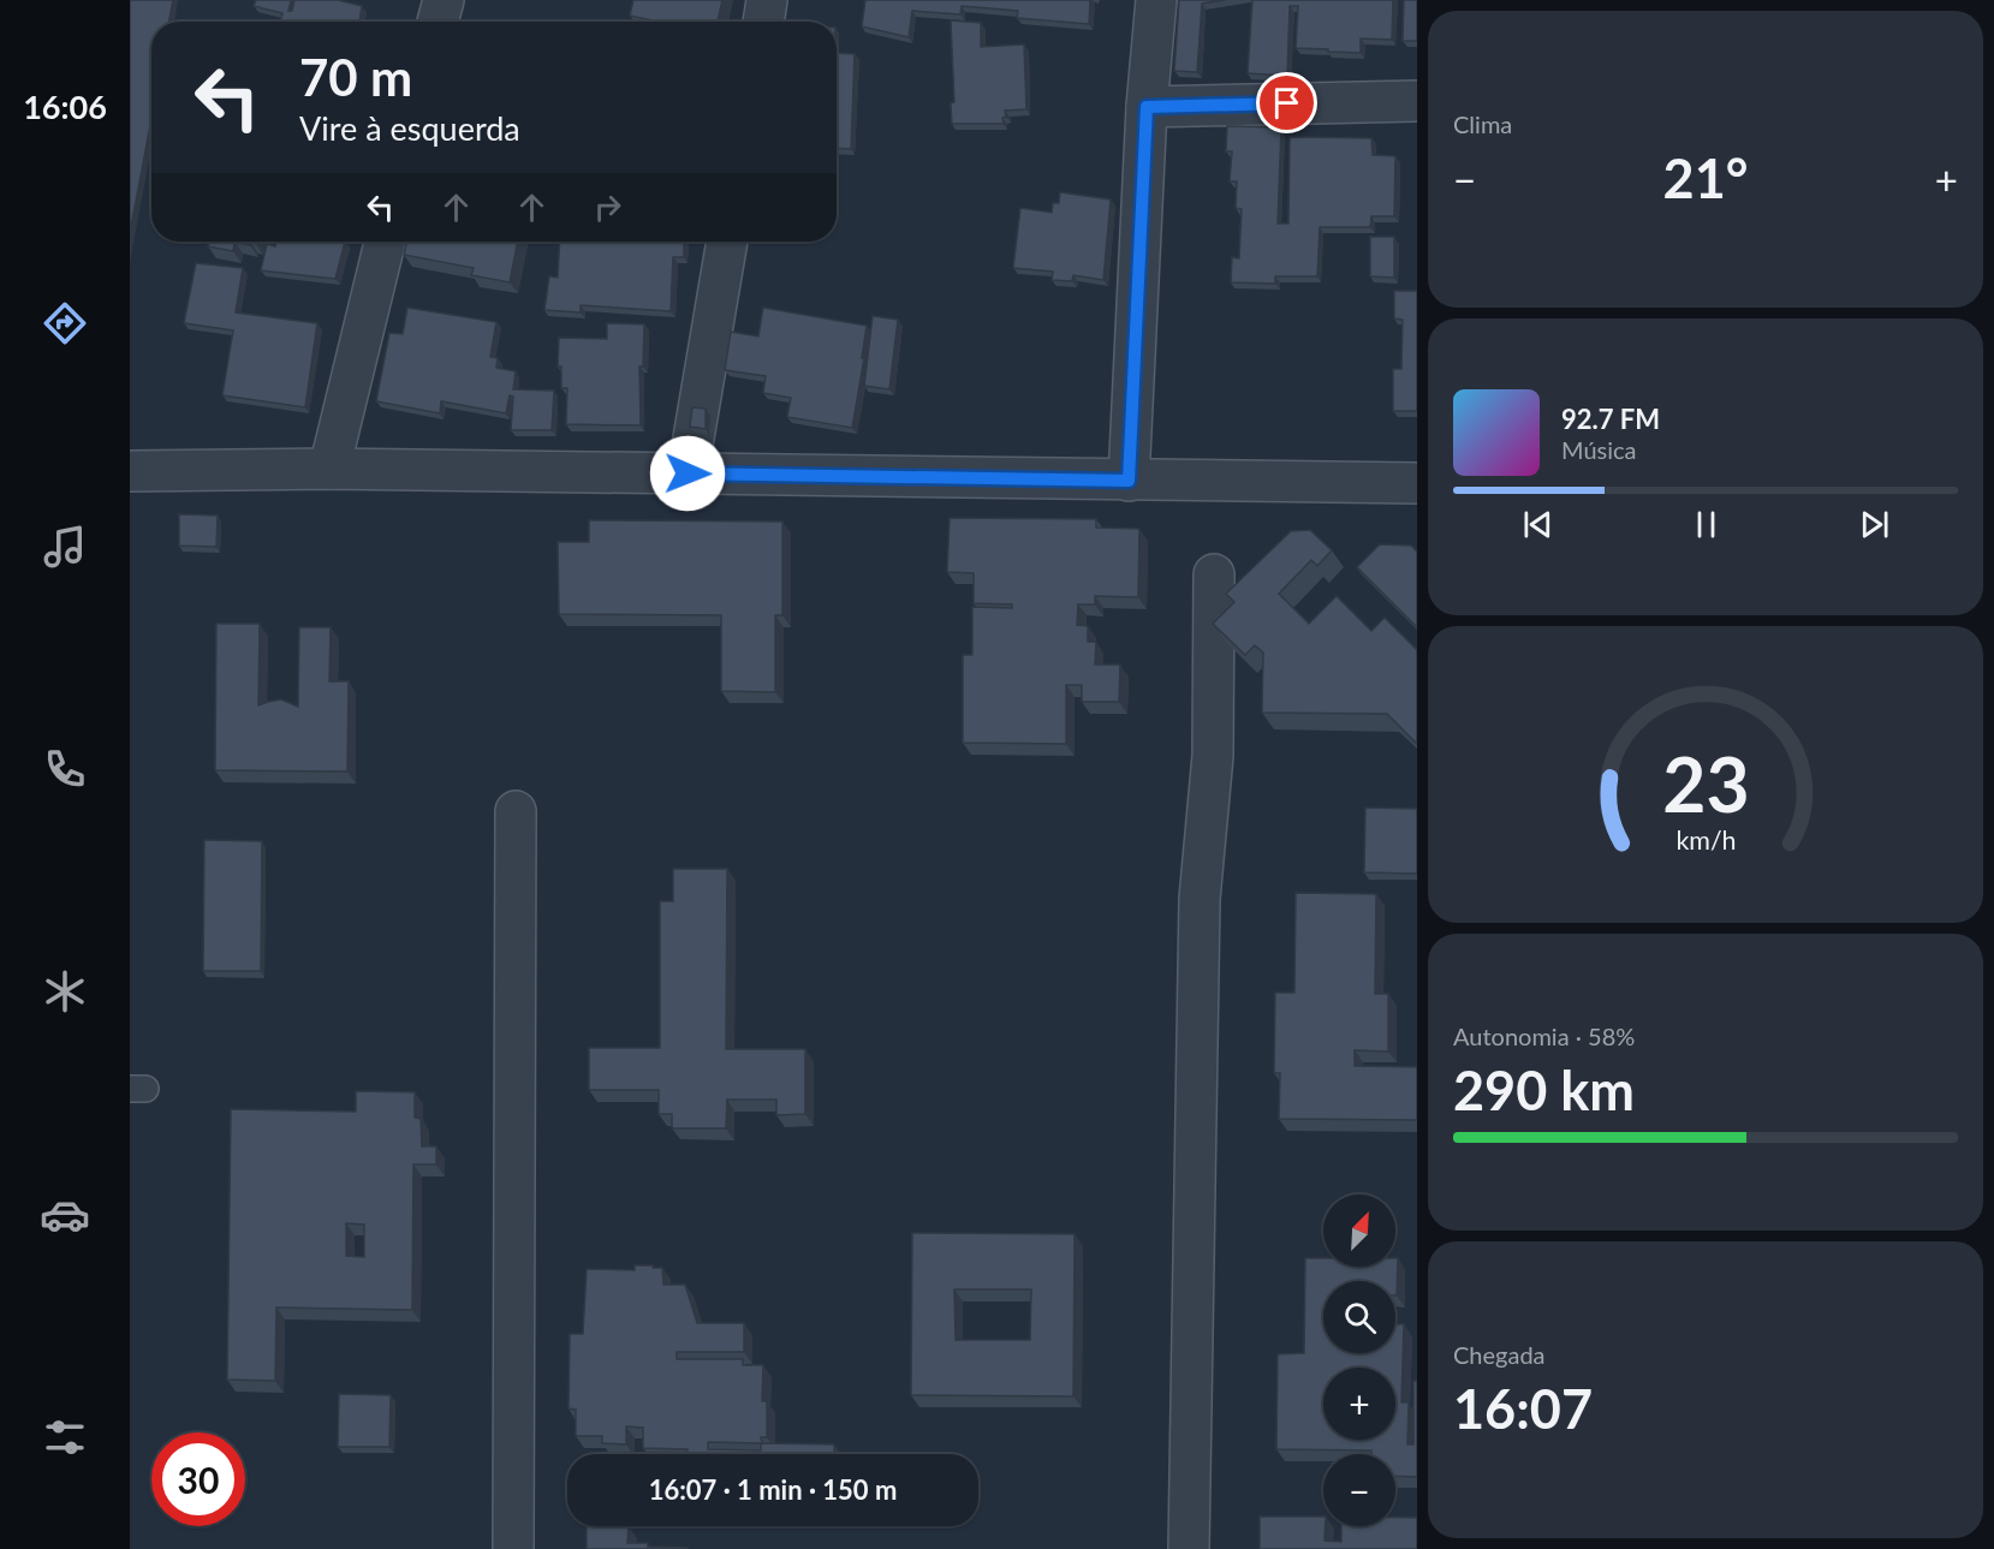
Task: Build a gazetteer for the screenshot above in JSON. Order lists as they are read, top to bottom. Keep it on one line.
{"north":"top right","page":{"tabs":"16:06","tile":["Clima",["Autonomia · 58%","290 km"],["Chegada","16:07"]],"turn":["70 m","Vire à esquerda"],"heat":["−","21°","+"],"song":["92.7 FM","Música"],"map_buttons":["+","−"],"limit":"30","trip":"16:07 · 1 min · 150 m","gauge":["23","km/h"]}}
